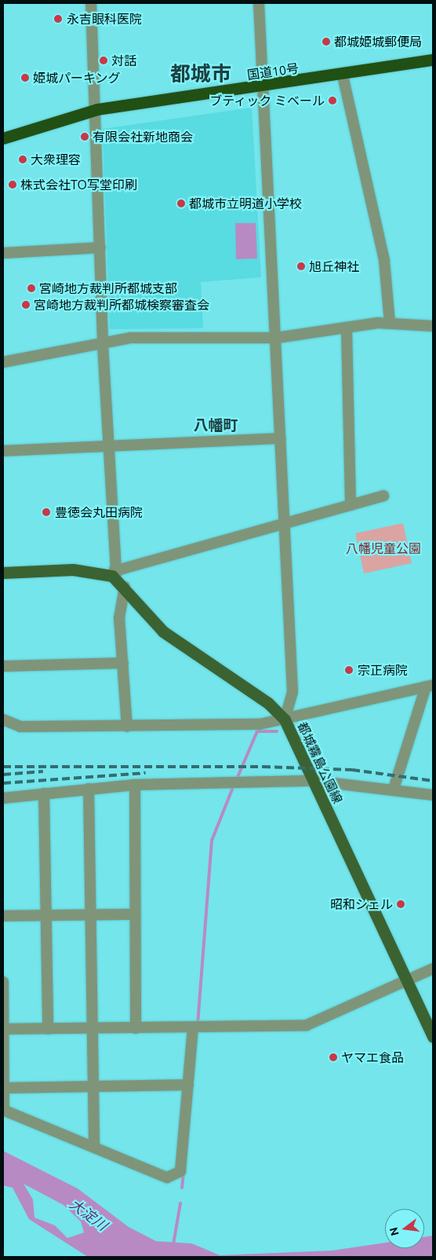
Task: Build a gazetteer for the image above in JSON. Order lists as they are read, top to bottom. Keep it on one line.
{"streets":{"highway":["国道10号"],"main road":["都城霧島公園線"]},"districts":["都城市","八幡町"],"water":["大淀川"],"parks":["八幡児童公園"],"places":["永吉眼科医院","都城姫城郵便局","対話","姫城パーキング","ブティック ミベール","有限会社新地商会","大衆理容","株式会社TO写堂印刷","都城市立明道小学校","旭丘神社","宮崎地方裁判所都城支部","宮崎地方裁判所都城検察審査会","豊徳会丸田病院","宗正病院","昭和シェル","ヤマエ食品"],"north":"left"}
